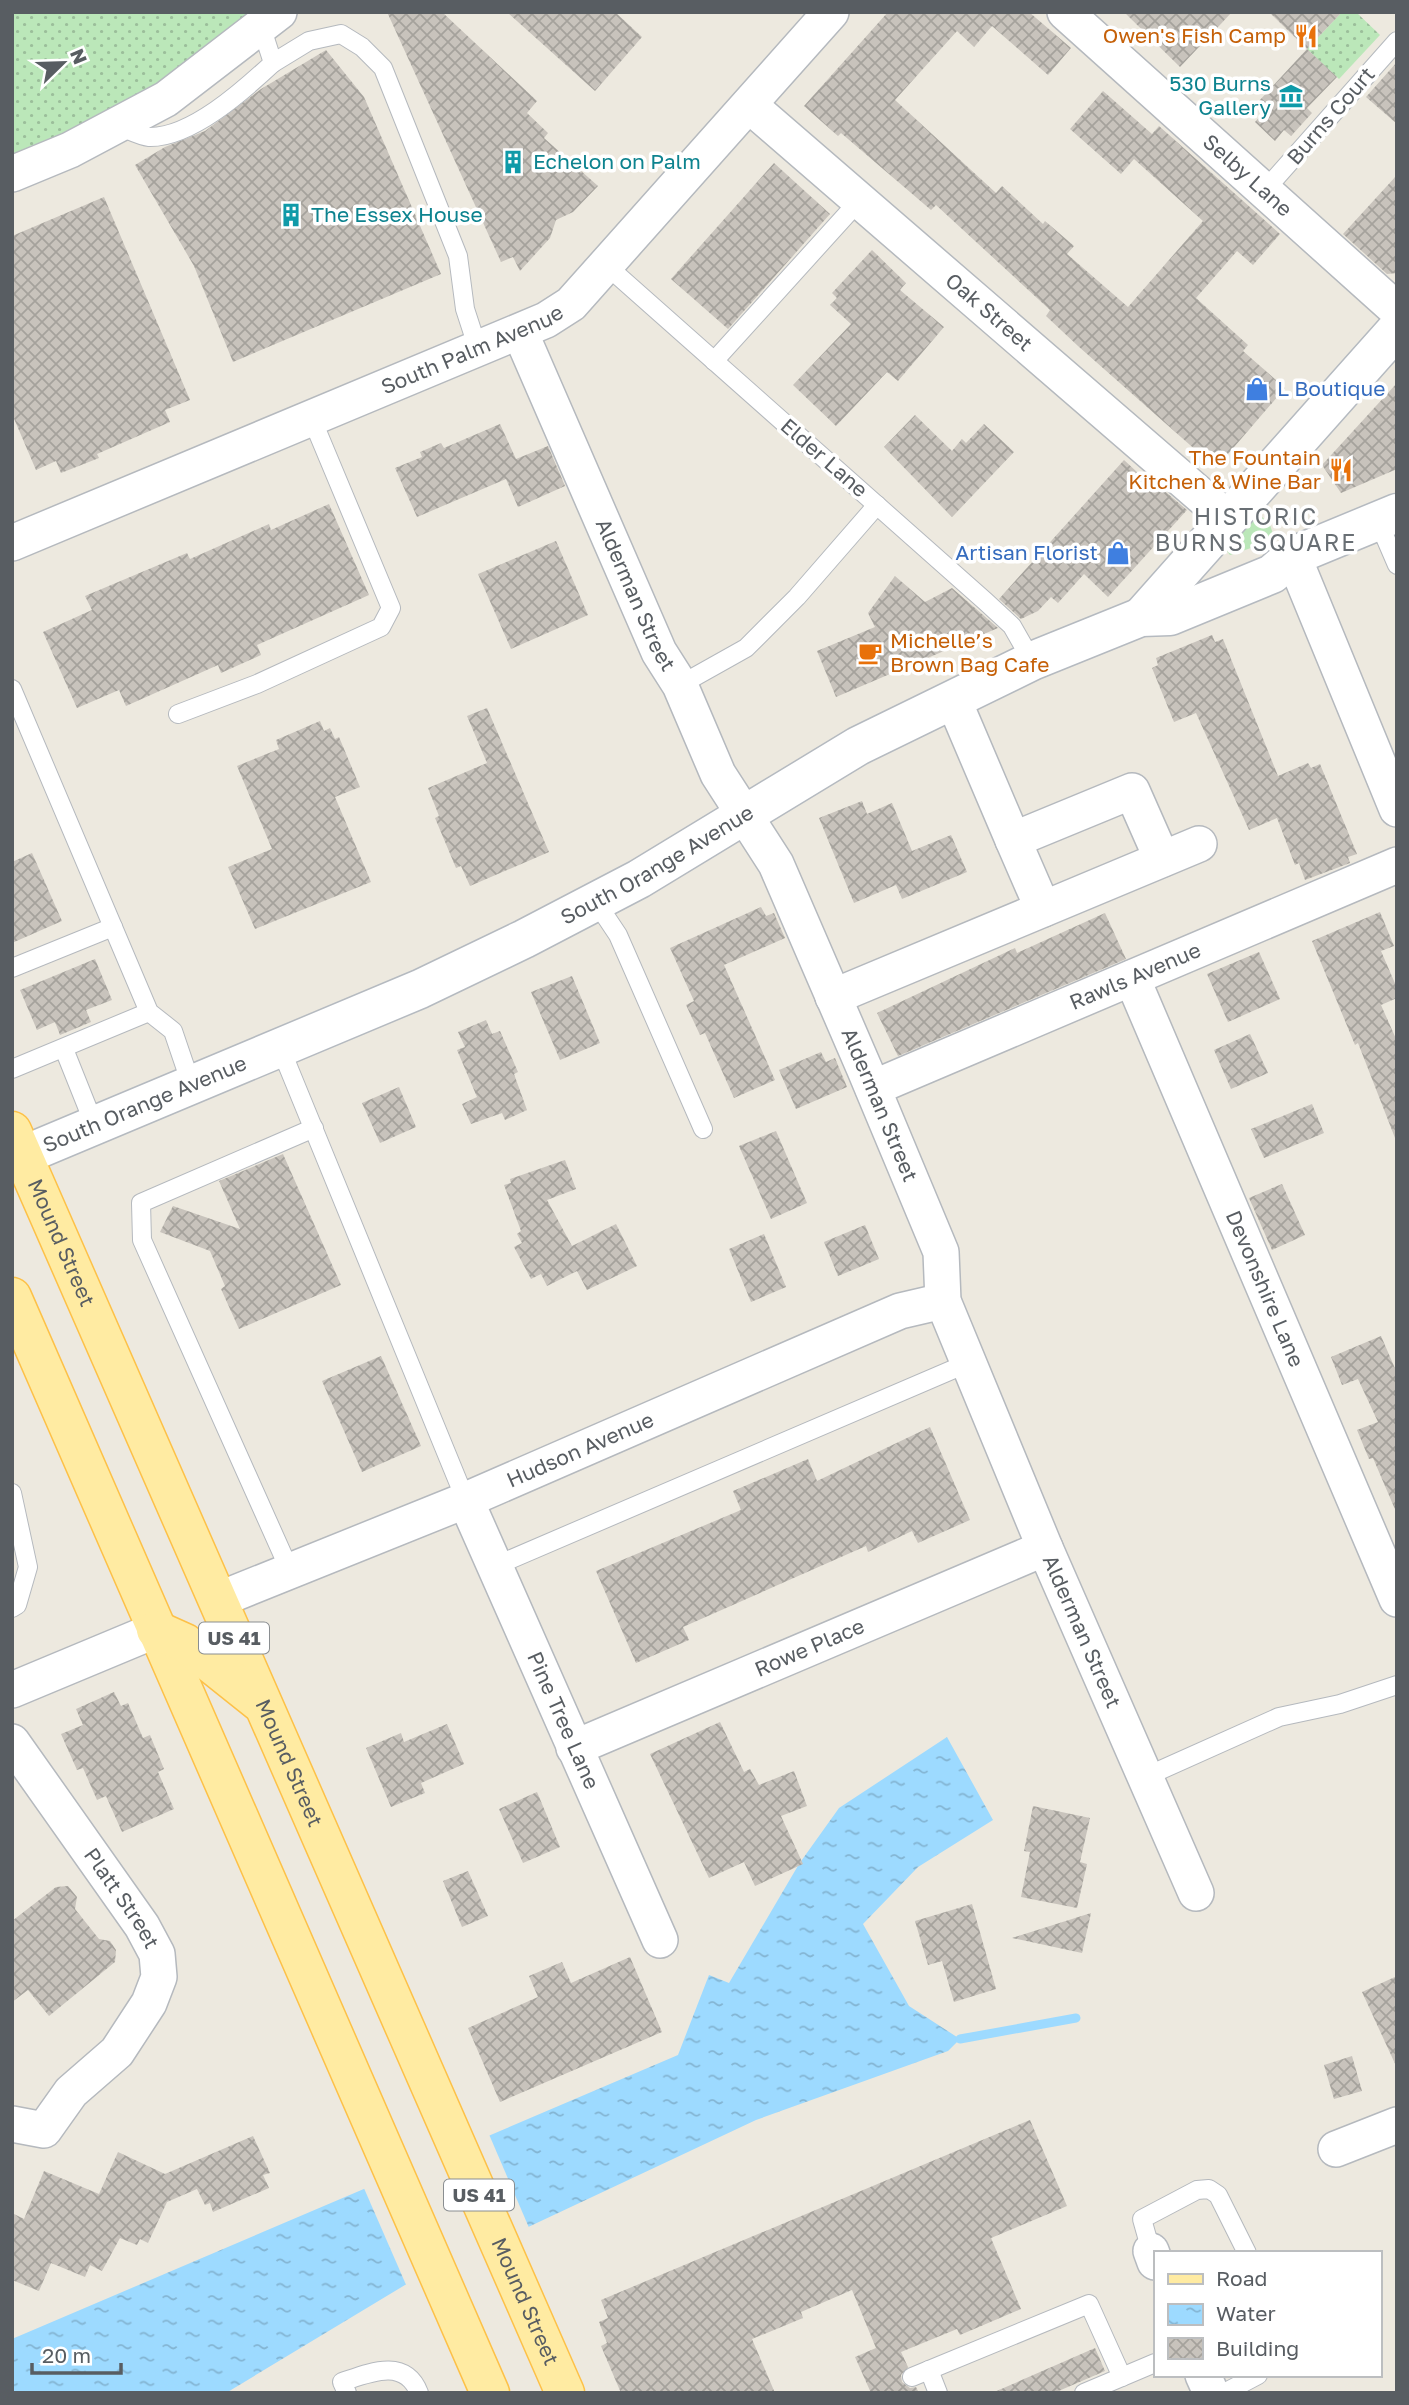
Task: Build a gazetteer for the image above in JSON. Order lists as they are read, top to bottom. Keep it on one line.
{"streets":{"main road":["Mound Street","US 41"],"street":["Selby Lane","Oak Street","South Palm Avenue","Alderman Street","South Orange Avenue","Rawls Avenue","Devonshire Lane","Hudson Avenue","Rowe Place","Pine Tree Lane","Platt Street"],"lane":["Burns Court","Elder Lane"]},"crossings":[["Burns Court","Selby Lane"],["Oak Street","South Palm Avenue"],["South Palm Avenue","Elder Lane"],["South Palm Avenue","Alderman Street"],["Elder Lane","South Orange Avenue"],["Alderman Street","South Orange Avenue"],["Alderman Street","Rawls Avenue"],["Alderman Street","Hudson Avenue"],["Alderman Street","Rowe Place"],["South Orange Avenue","Mound Street"],["Rawls Avenue","Devonshire Lane"],["Mound Street","Hudson Avenue"],["Hudson Avenue","Pine Tree Lane"],["Rowe Place","Pine Tree Lane"]],"districts":["HISTORIC BURNS SQUARE"],"places":{"restaurant":["Owen's Fish Camp","The Fountain Kitchen & Wine Bar"],"museum":["530 Burns Gallery"],"building":["Echelon on Palm","The Essex House"],"shop":["L Boutique","Artisan Florist"],"cafe":["Michelle’s Brown Bag Cafe"]},"legend":["Road","Water","Building"],"scale_bar":"20 m","north":"top right"}
